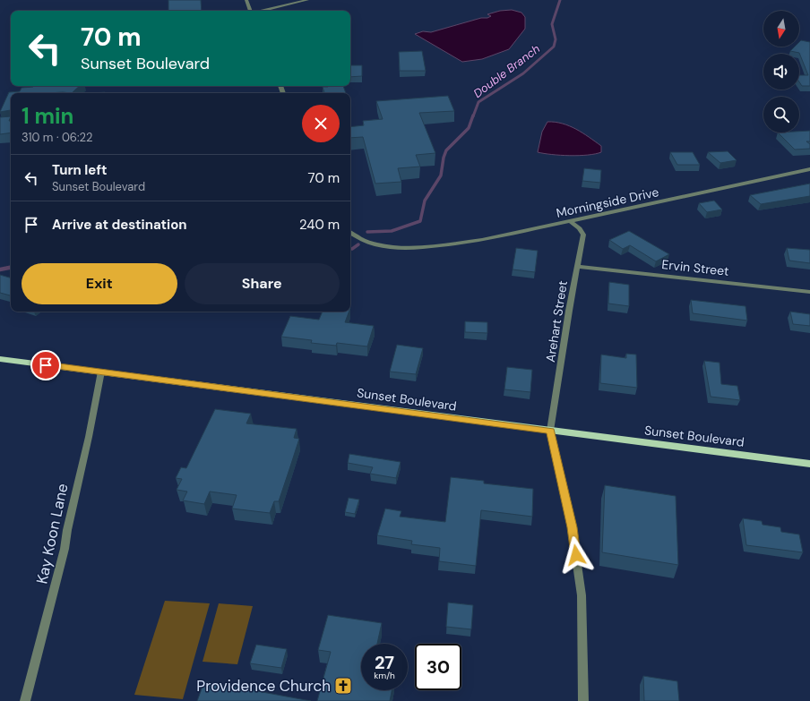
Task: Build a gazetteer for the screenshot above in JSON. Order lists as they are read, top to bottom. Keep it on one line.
{"streets":{"main road":["Sunset Boulevard"],"street":["Morningside Drive","Ervin Street","Arehart Street","Kay Koon Lane"]},"crossings":[["Morningside Drive","Arehart Street"],["Ervin Street","Arehart Street"],["Arehart Street","Sunset Boulevard"],["Sunset Boulevard","Kay Koon Lane"]],"water":["Double Branch"],"places":{"church":["Providence Church"]},"north":"bottom","page":{"turn":["70 m","Sunset Boulevard"],"heading":["1 min","310 m · 06:22"],"list":[{"name":"Turn left","note":"Sunset Boulevard","value":"70 m"},{"name":"Arrive at destination","value":"240 m"}],"buttons":["Exit","Share"],"speed":"27 km/h","limit":"30"}}
